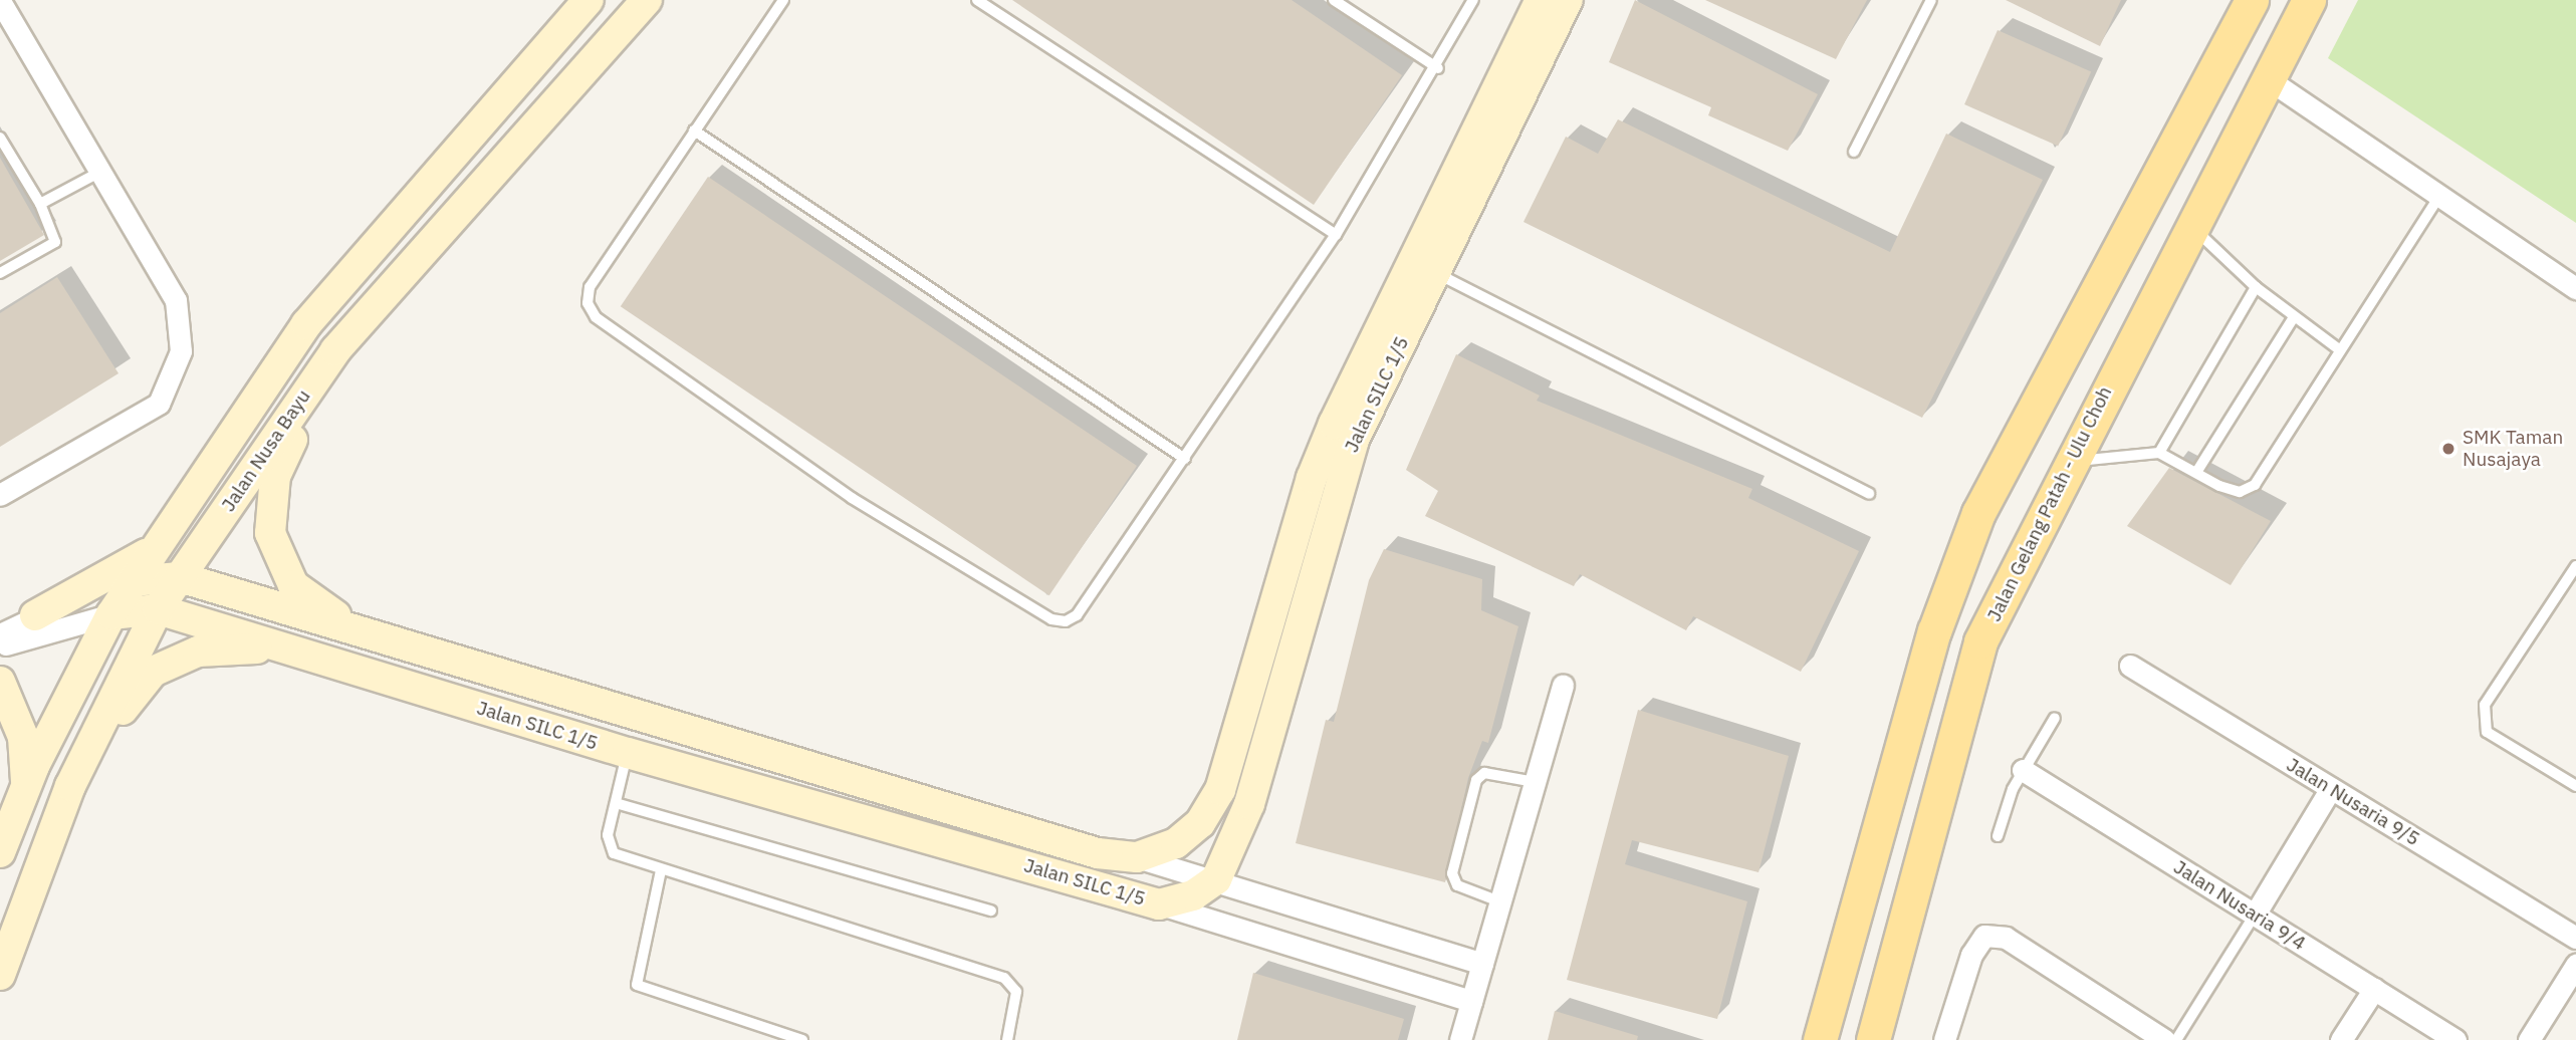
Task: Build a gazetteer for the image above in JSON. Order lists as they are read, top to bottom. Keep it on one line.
{"streets":{"main road":["Jalan Gelang Patah - Ulu Choh"],"street":["Jalan SILC 1/5","Jalan Nusa Bayu","Jalan Nusaria 9/5","Jalan Nusaria 9/4"]},"crossings":[["Jalan SILC 1/5","Jalan Nusa Bayu"]],"places":["SMK Taman Nusajaya"]}
